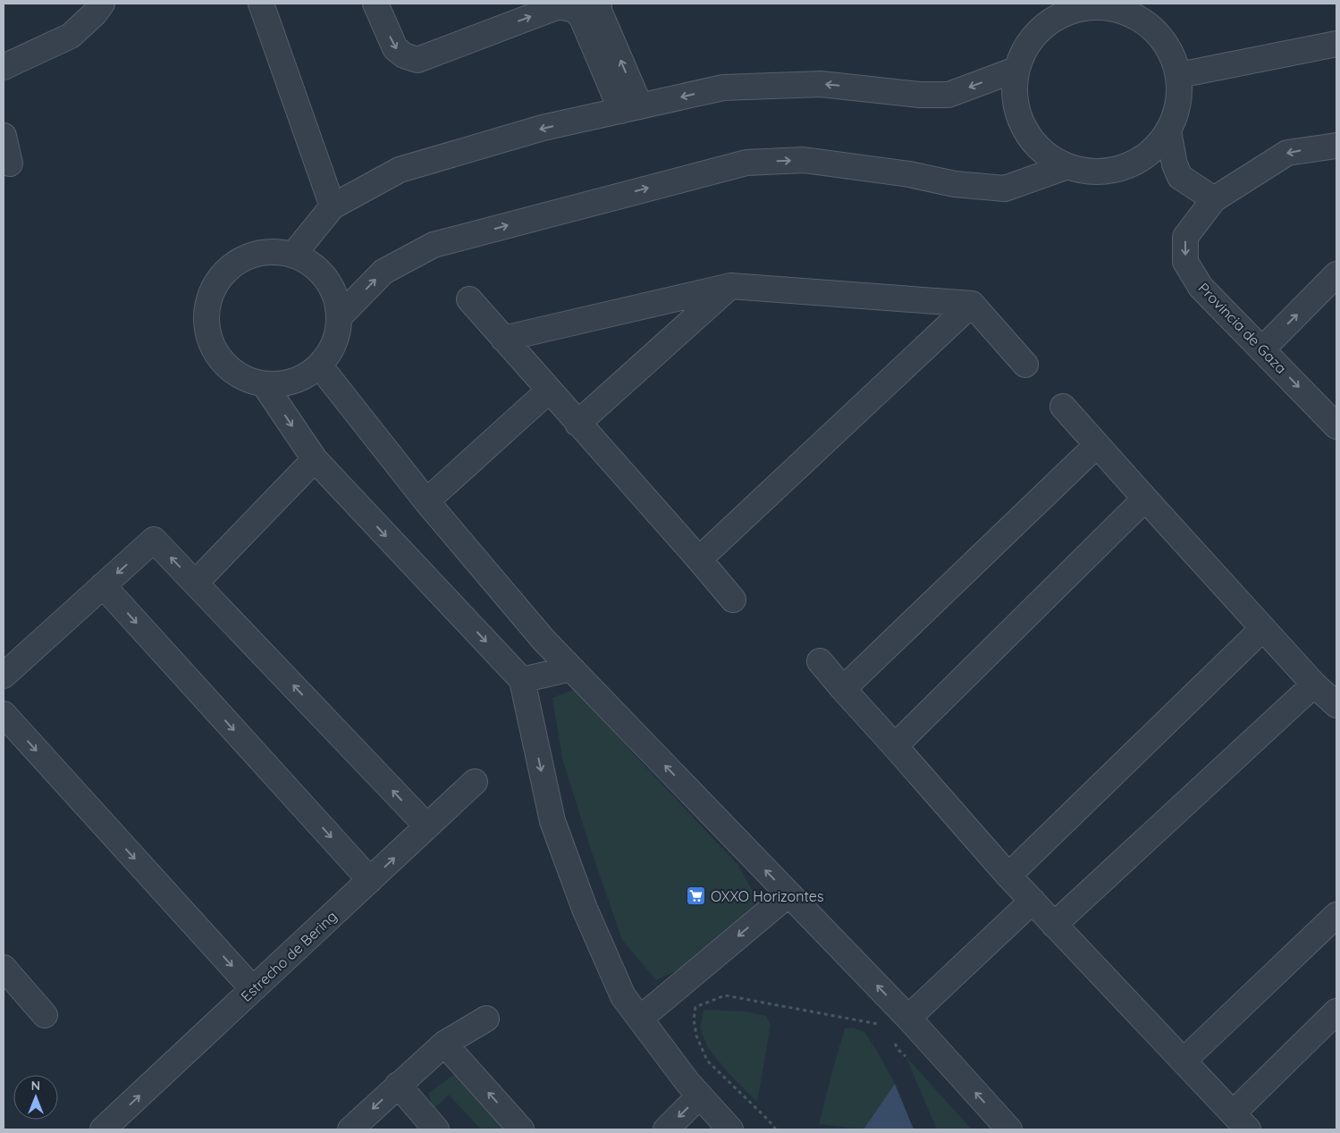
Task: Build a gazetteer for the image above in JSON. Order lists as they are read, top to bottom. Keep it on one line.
{"streets":{"street":["Provincia de Gaza","Estrecho de Bering"]},"one_way":["Estrecho de Bering"],"places":{"supermarket":["OXXO Horizontes"]},"north":"top"}
